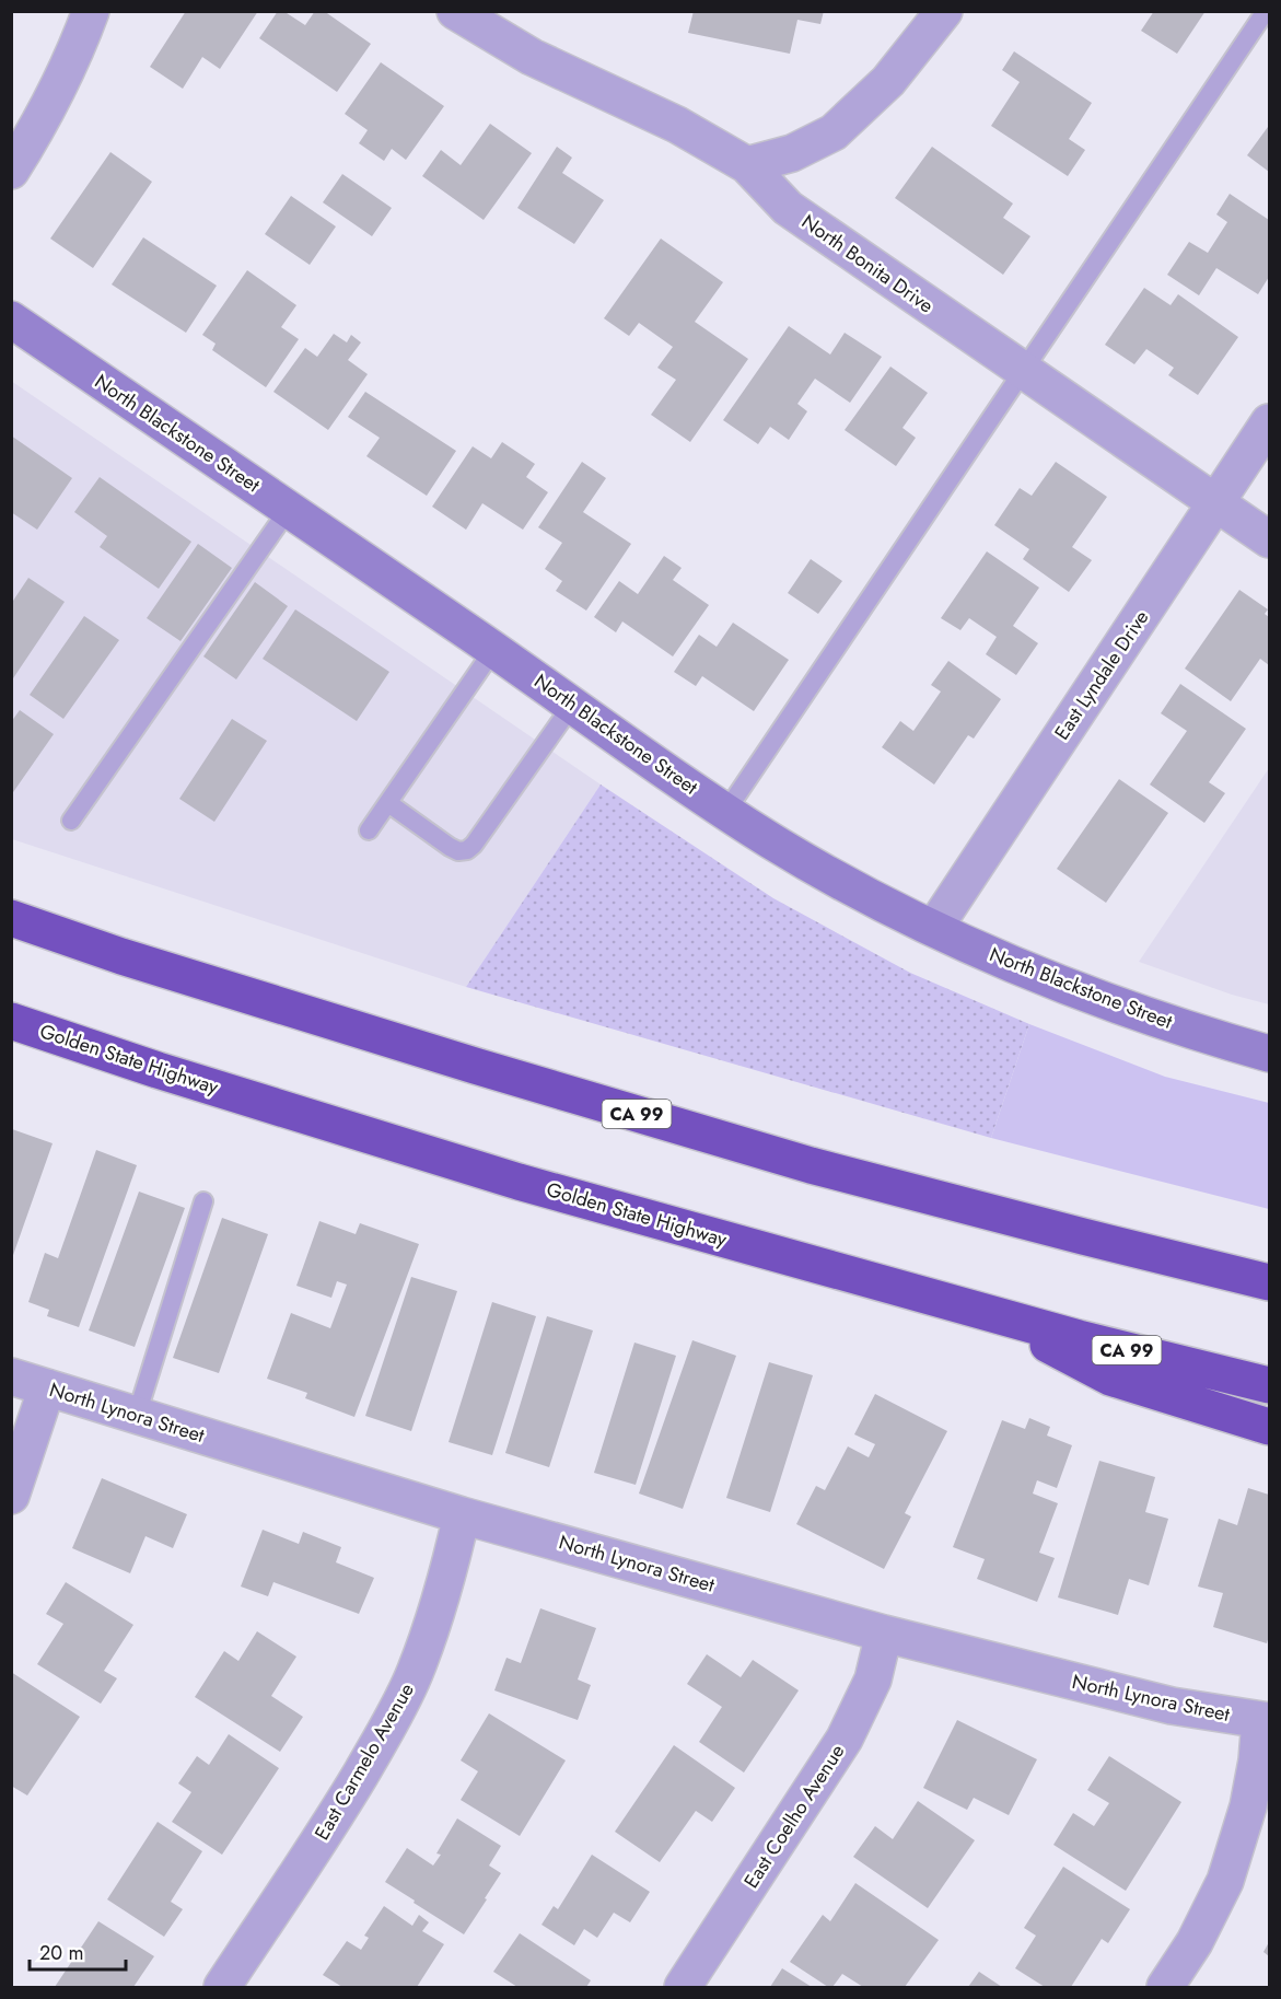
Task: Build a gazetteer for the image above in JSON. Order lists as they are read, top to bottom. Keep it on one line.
{"streets":{"highway":["Golden State Highway","CA 99"],"main road":["North Blackstone Street"],"street":["North Bonita Drive","East Lyndale Drive","North Lynora Street","East Carmelo Avenue","East Coelho Avenue"]},"crossings":[["North Bonita Drive","East Lyndale Drive"],["North Blackstone Street","East Lyndale Drive"],["North Lynora Street","East Carmelo Avenue"],["North Lynora Street","East Coelho Avenue"]],"scale_bar":"20 m"}
